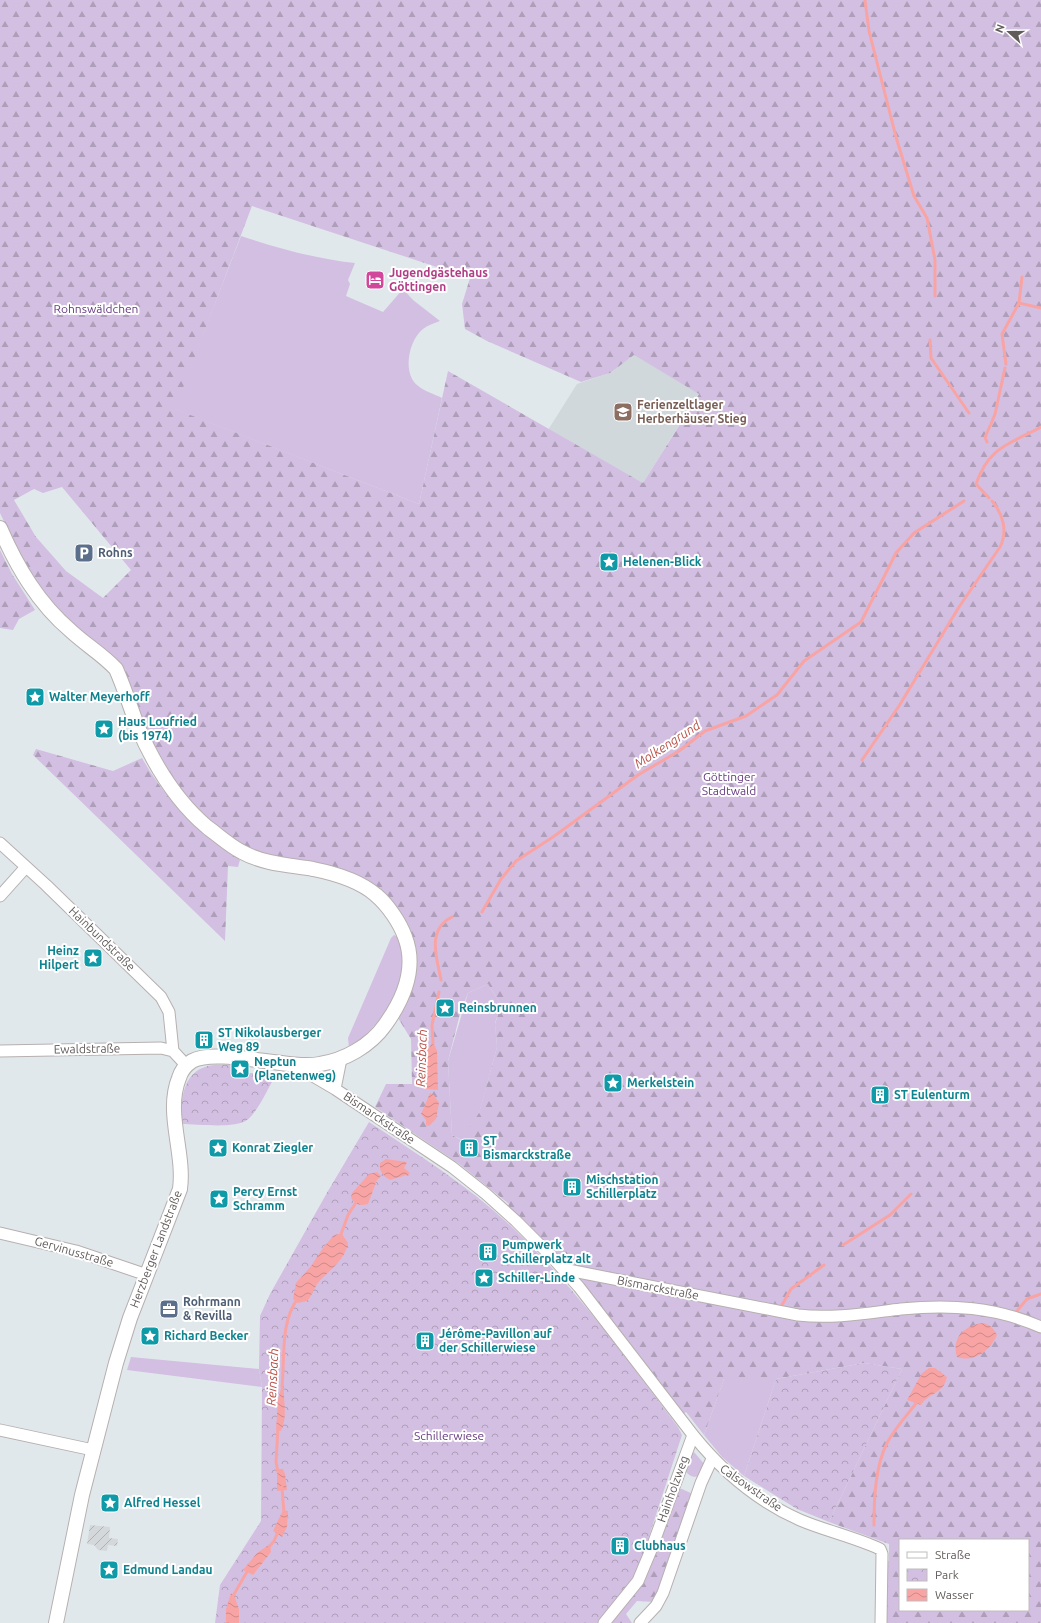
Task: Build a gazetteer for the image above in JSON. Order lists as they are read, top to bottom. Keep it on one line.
{"streets":{"street":["Hainbundstraße","Ewaldstraße","Bismarckstraße","Herzberger Landstraße","Gervinusstraße","Calsowstraße","Hainholzweg"]},"crossings":[["Hainbundstraße","Ewaldstraße"],["Bismarckstraße","Calsowstraße"],["Herzberger Landstraße","Gervinusstraße"],["Calsowstraße","Hainholzweg"]],"water":["Molkengrund","Reinsbach"],"parks":["Rohnswäldchen","Göttinger Stadtwald","Schillerwiese"],"places":{"hotel":["Jugendgästehaus Göttingen"],"school or university":["Ferienzeltlager Herberhäuser Stieg"],"parking":["Rohns"],"place":["Helenen-Blick","Walter Meyerhoff","Haus Loufried (bis 1974)","Heinz Hilpert","Reinsbrunnen","Neptun (Planetenweg)","Merkelstein","Konrat Ziegler","Percy Ernst Schramm","Schiller-Linde","Richard Becker","Alfred Hessel","Edmund Landau"],"building":["ST Nikolausberger Weg 89","ST Eulenturm","ST Bismarckstraße","Mischstation Schillerplatz","Pumpwerk Schillerplatz alt","Jérôme-Pavillon auf der Schillerwiese","Clubhaus"],"office":["Rohrmann & Revilla"]},"legend":["Straße","Park","Wasser"],"north":"left"}
